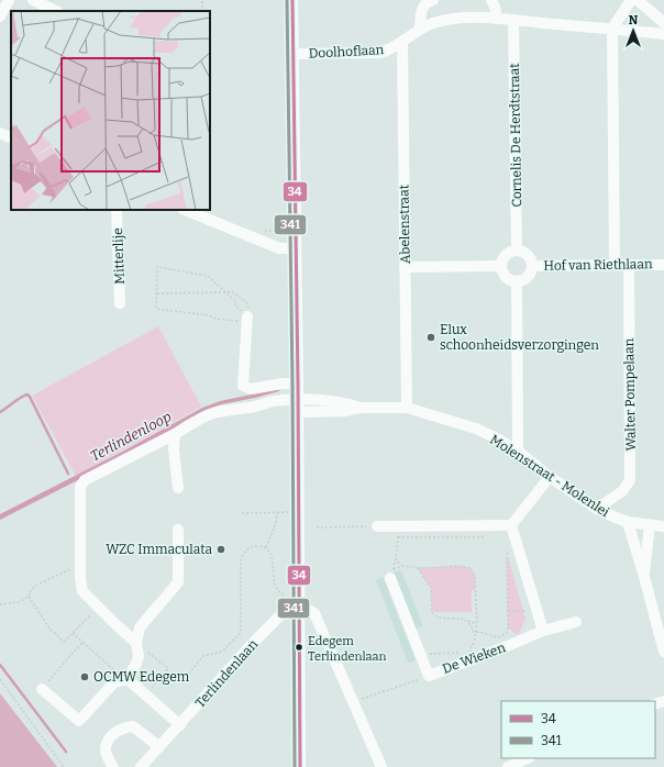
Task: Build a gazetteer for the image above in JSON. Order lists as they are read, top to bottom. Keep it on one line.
{"streets":{"street":["Doolhoflaan","Cornelis De Herdtstraat","Abelenstraat","Mitterlije","Hof van Riethlaan","Walter Pompelaan","Molenstraat - Molenlei","De Wieken","Terlindenlaan"]},"crossings":[["Doolhoflaan","Cornelis De Herdtstraat"],["Doolhoflaan","Abelenstraat"],["Cornelis De Herdtstraat","Hof van Riethlaan"],["Abelenstraat","Molenstraat - Molenlei"],["Hof van Riethlaan","Walter Pompelaan"],["Walter Pompelaan","Molenstraat - Molenlei"]],"water":["Terlindenloop"],"places":["Elux schoonheidsverzorgingen","WZC Immaculata","Edegem Terlindenlaan","OCMW Edegem"],"lines":["transit line 34","transit line 341"],"legend":["34","341"],"north":"top"}
